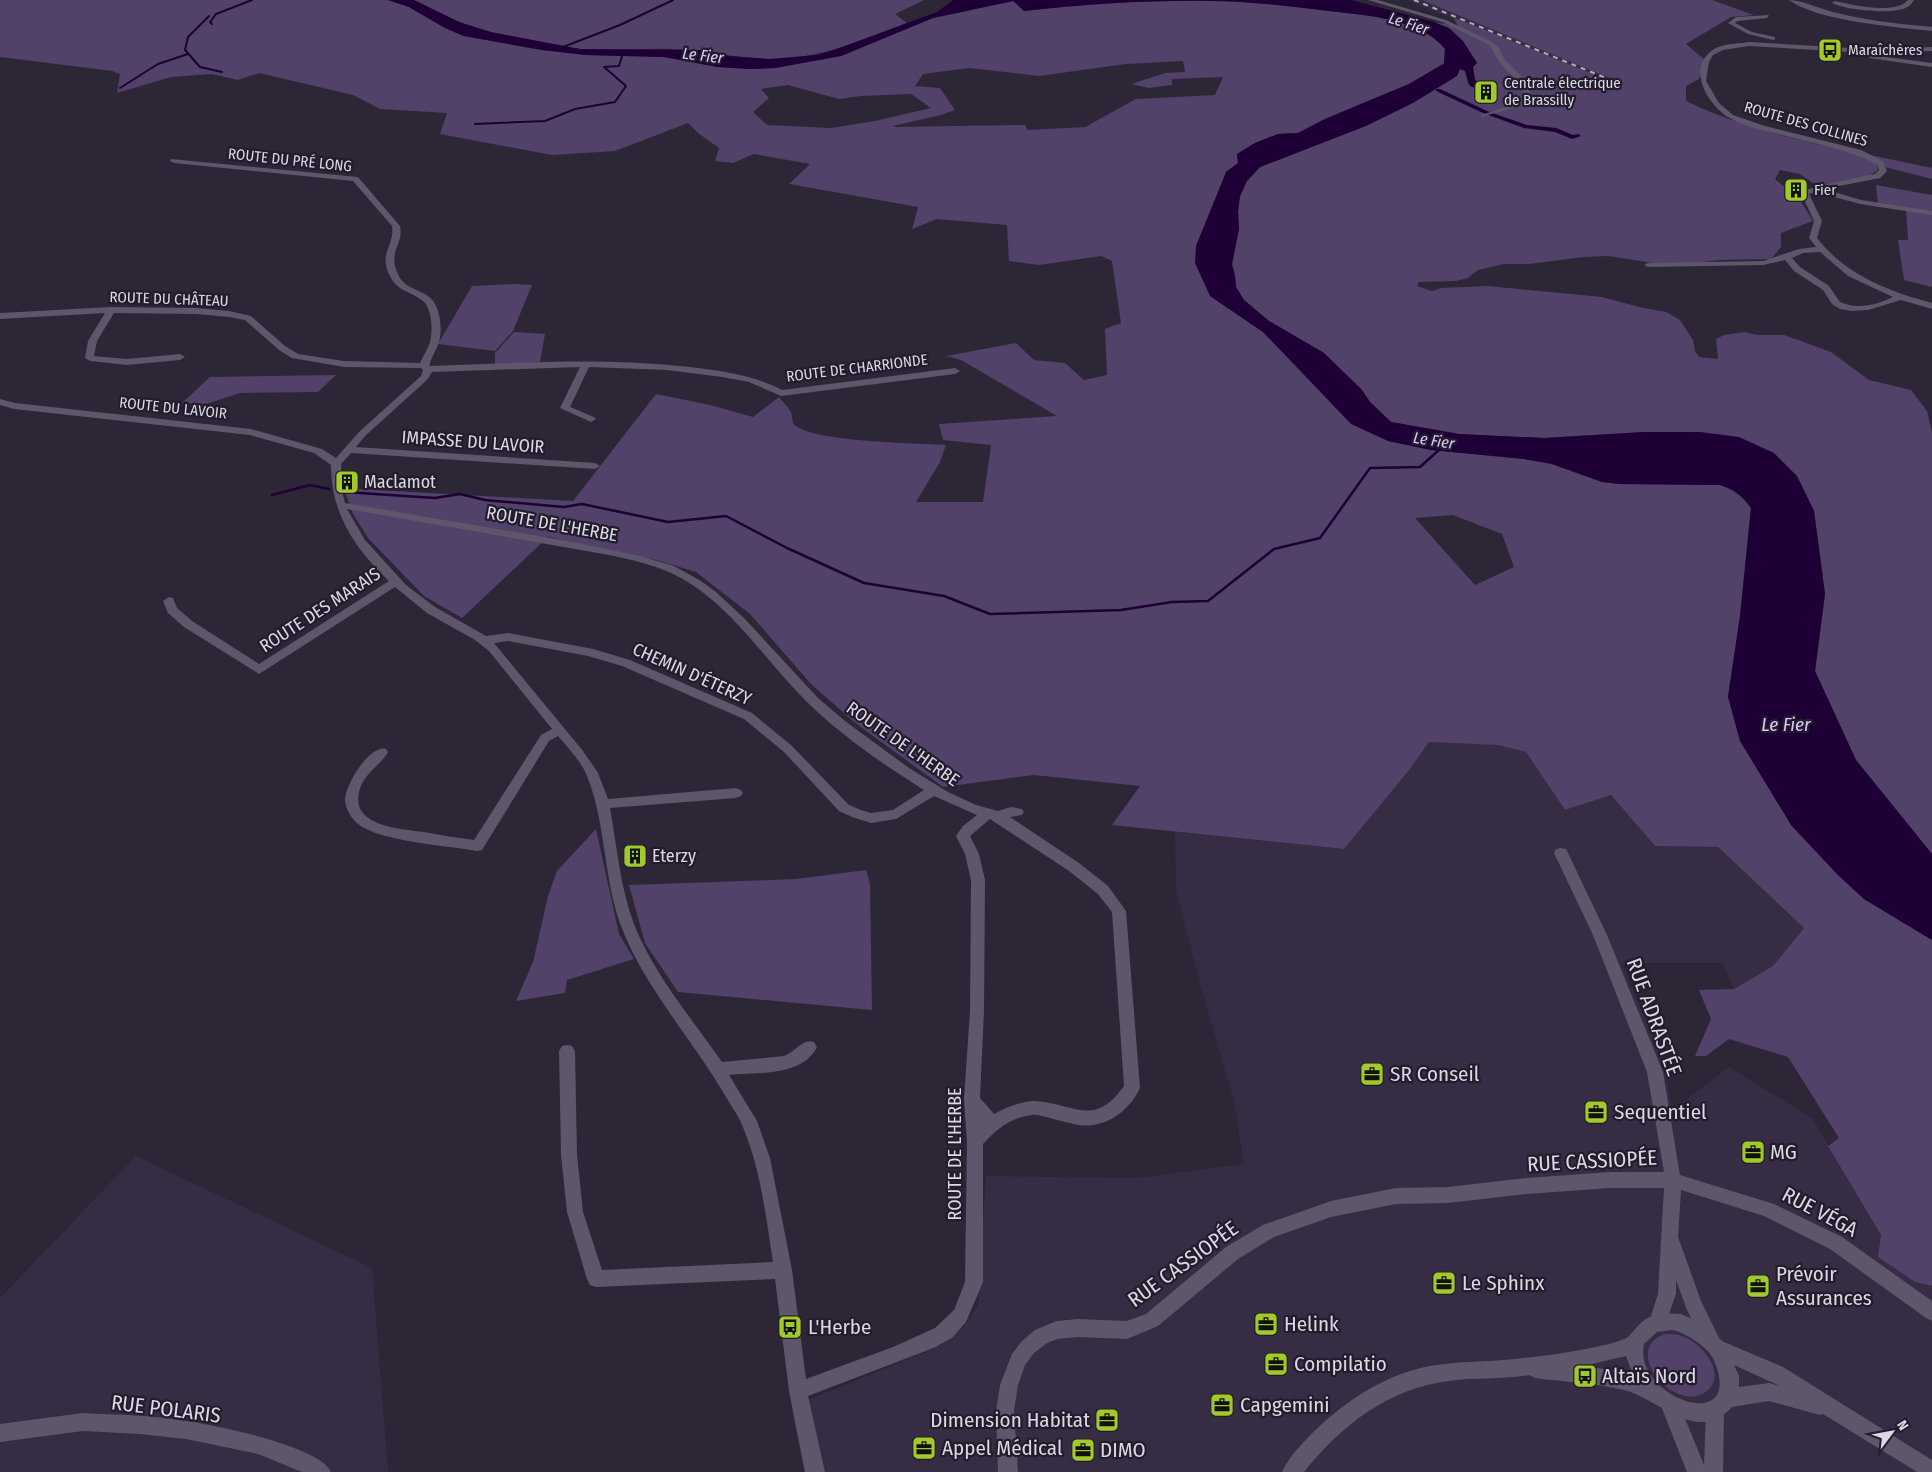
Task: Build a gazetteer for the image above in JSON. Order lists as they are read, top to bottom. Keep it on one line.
{"streets":{"street":["ROUTE DES COLLINES","ROUTE DU PRÉ LONG","ROUTE DU CHÂTEAU","ROUTE DE CHARRIONDE","ROUTE DU LAVOIR","IMPASSE DU LAVOIR","ROUTE DE L'HERBE","ROUTE DES MARAIS","CHEMIN D'ÉTERZY","RUE ADRASTÉE","RUE CASSIOPÉE","RUE VÉGA","RUE POLARIS"]},"crossings":[["ROUTE DU PRÉ LONG","ROUTE DU CHÂTEAU"],["ROUTE DU PRÉ LONG","ROUTE DE CHARRIONDE"],["ROUTE DU CHÂTEAU","ROUTE DE CHARRIONDE"],["ROUTE DE L'HERBE","CHEMIN D'ÉTERZY"],["RUE ADRASTÉE","RUE CASSIOPÉE"],["RUE ADRASTÉE","RUE VÉGA"],["RUE CASSIOPÉE","RUE VÉGA"]],"water":["Le Fier"],"places":{"bus stop":["Maraîchères","L'Herbe","Altaïs Nord"],"building":["Centrale électrique de Brassilly","Fier","Maclamot","Eterzy"],"office":["SR Conseil","Sequentiel","MG","Le Sphinx","Prévoir Assurances","Helink","Compilatio","Capgemini","Dimension Habitat","Appel Médical","DIMO"]},"north":"top right"}
